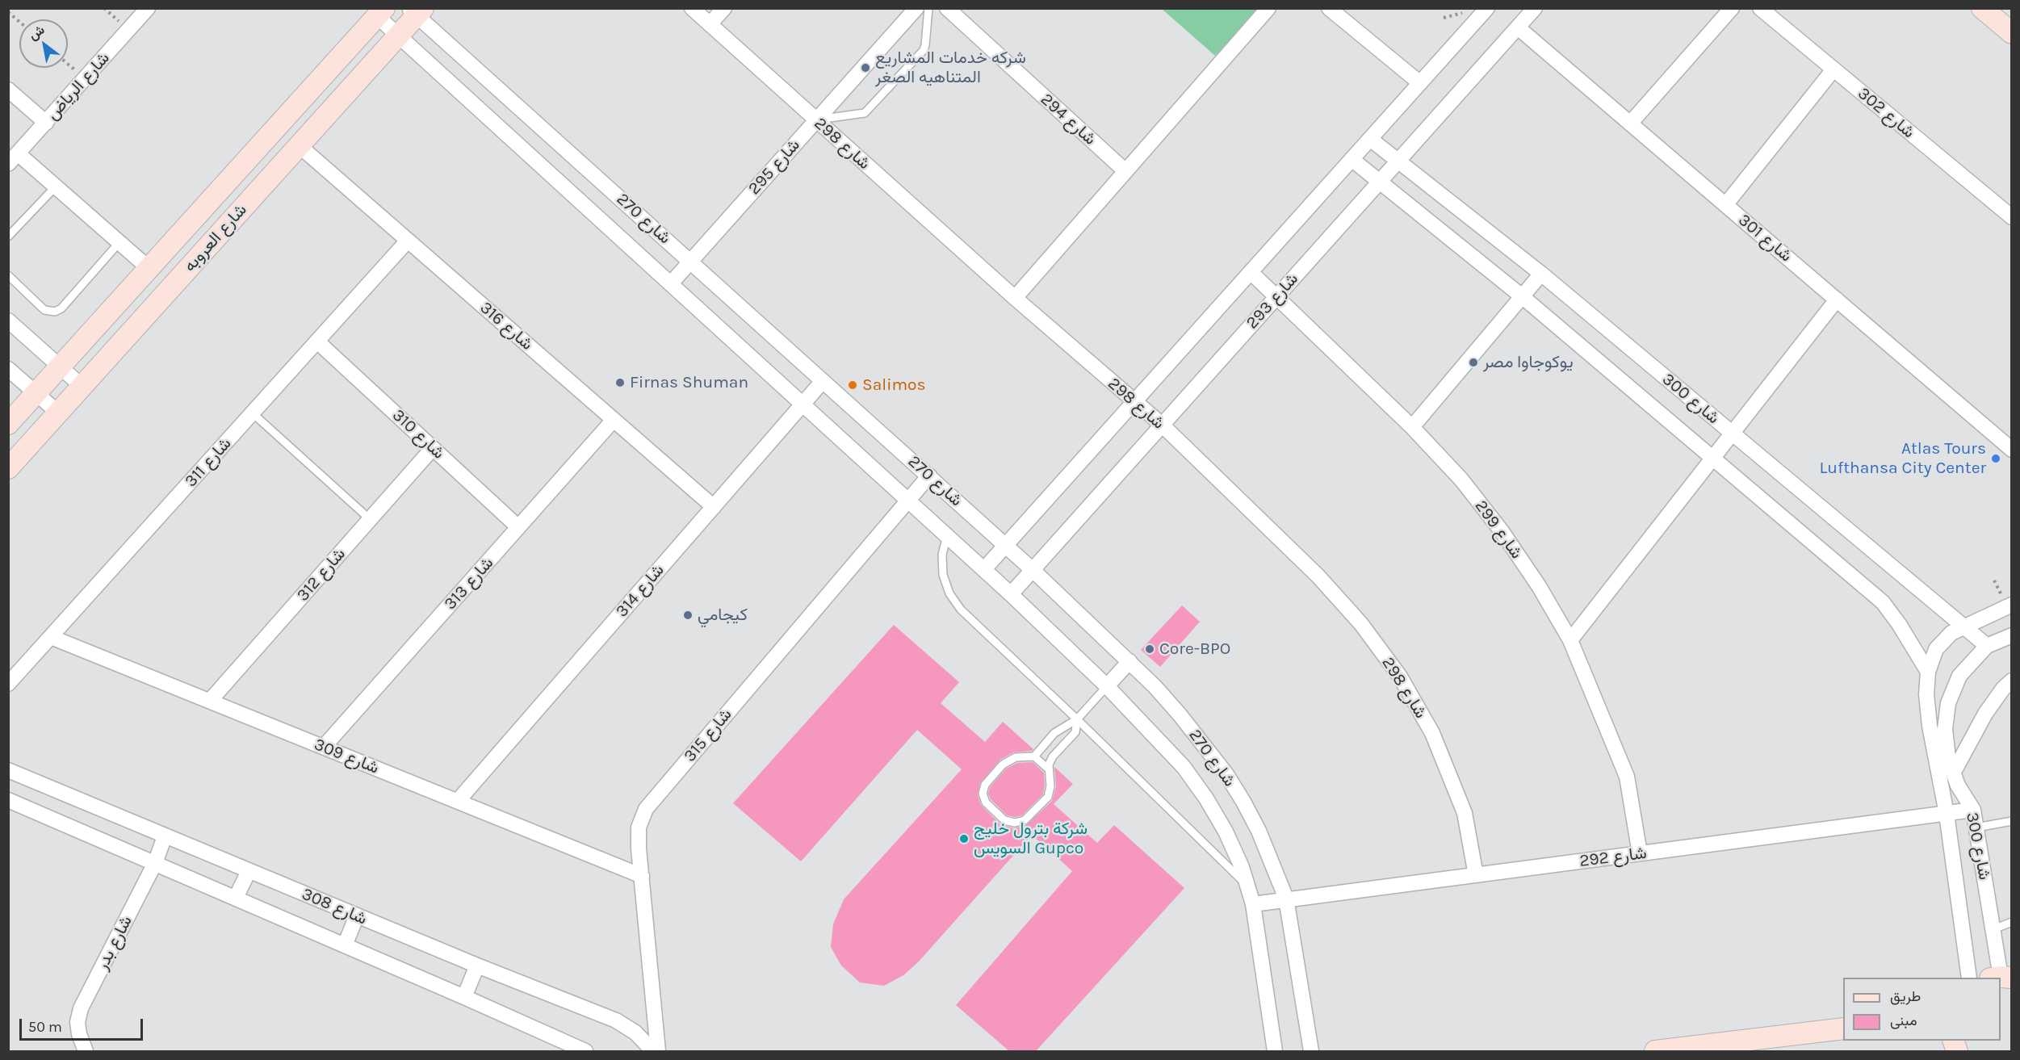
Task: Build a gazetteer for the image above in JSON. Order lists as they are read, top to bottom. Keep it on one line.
{"streets":{"street":["شارع الرياض","شارع 302","شارع 294","شارع 298","شارع 295","شارع 270","شارع العروبه","شارع 301","شارع 293","شارع 316","شارع 300","شارع 310","شارع 311","شارع 299","شارع 312","شارع 313","شارع 314","شارع 315","شارع 309","شارع 292","شارع 308","شارع بدر"]},"crossings":[["شارع 298","شارع 295"],["شارع 298","شارع 293"],["شارع 298","شارع 292"],["شارع 295","شارع 270"],["شارع 270","شارع العروبه"],["شارع 270","شارع 293"],["شارع 270","شارع 314"],["شارع 270","شارع 315"],["شارع 270","شارع 292"],["شارع العروبه","شارع 316"],["شارع 301","شارع 293"],["شارع 293","شارع 300"],["شارع 293","شارع 299"],["شارع 316","شارع 311"],["شارع 316","شارع 313"],["شارع 316","شارع 314"],["شارع 300","شارع 292"],["شارع 310","شارع 311"],["شارع 310","شارع 312"],["شارع 310","شارع 313"],["شارع 311","شارع 309"],["شارع 299","شارع 292"],["شارع 312","شارع 309"],["شارع 313","شارع 309"],["شارع 314","شارع 309"],["شارع 315","شارع 309"],["شارع 308","شارع بدر"]],"places":["شركه خدمات المشاريع المتناهيه الصغر","يوكوجاوا مصر","Firnas Shuman","Salimos","Atlas Tours Lufthansa City Center","كيجامي","Core-BPO","شركة بترول خليج السويس Gupco"],"legend":["طريق","مبنى"],"scale_bar":"50 m","north":"top left"}
